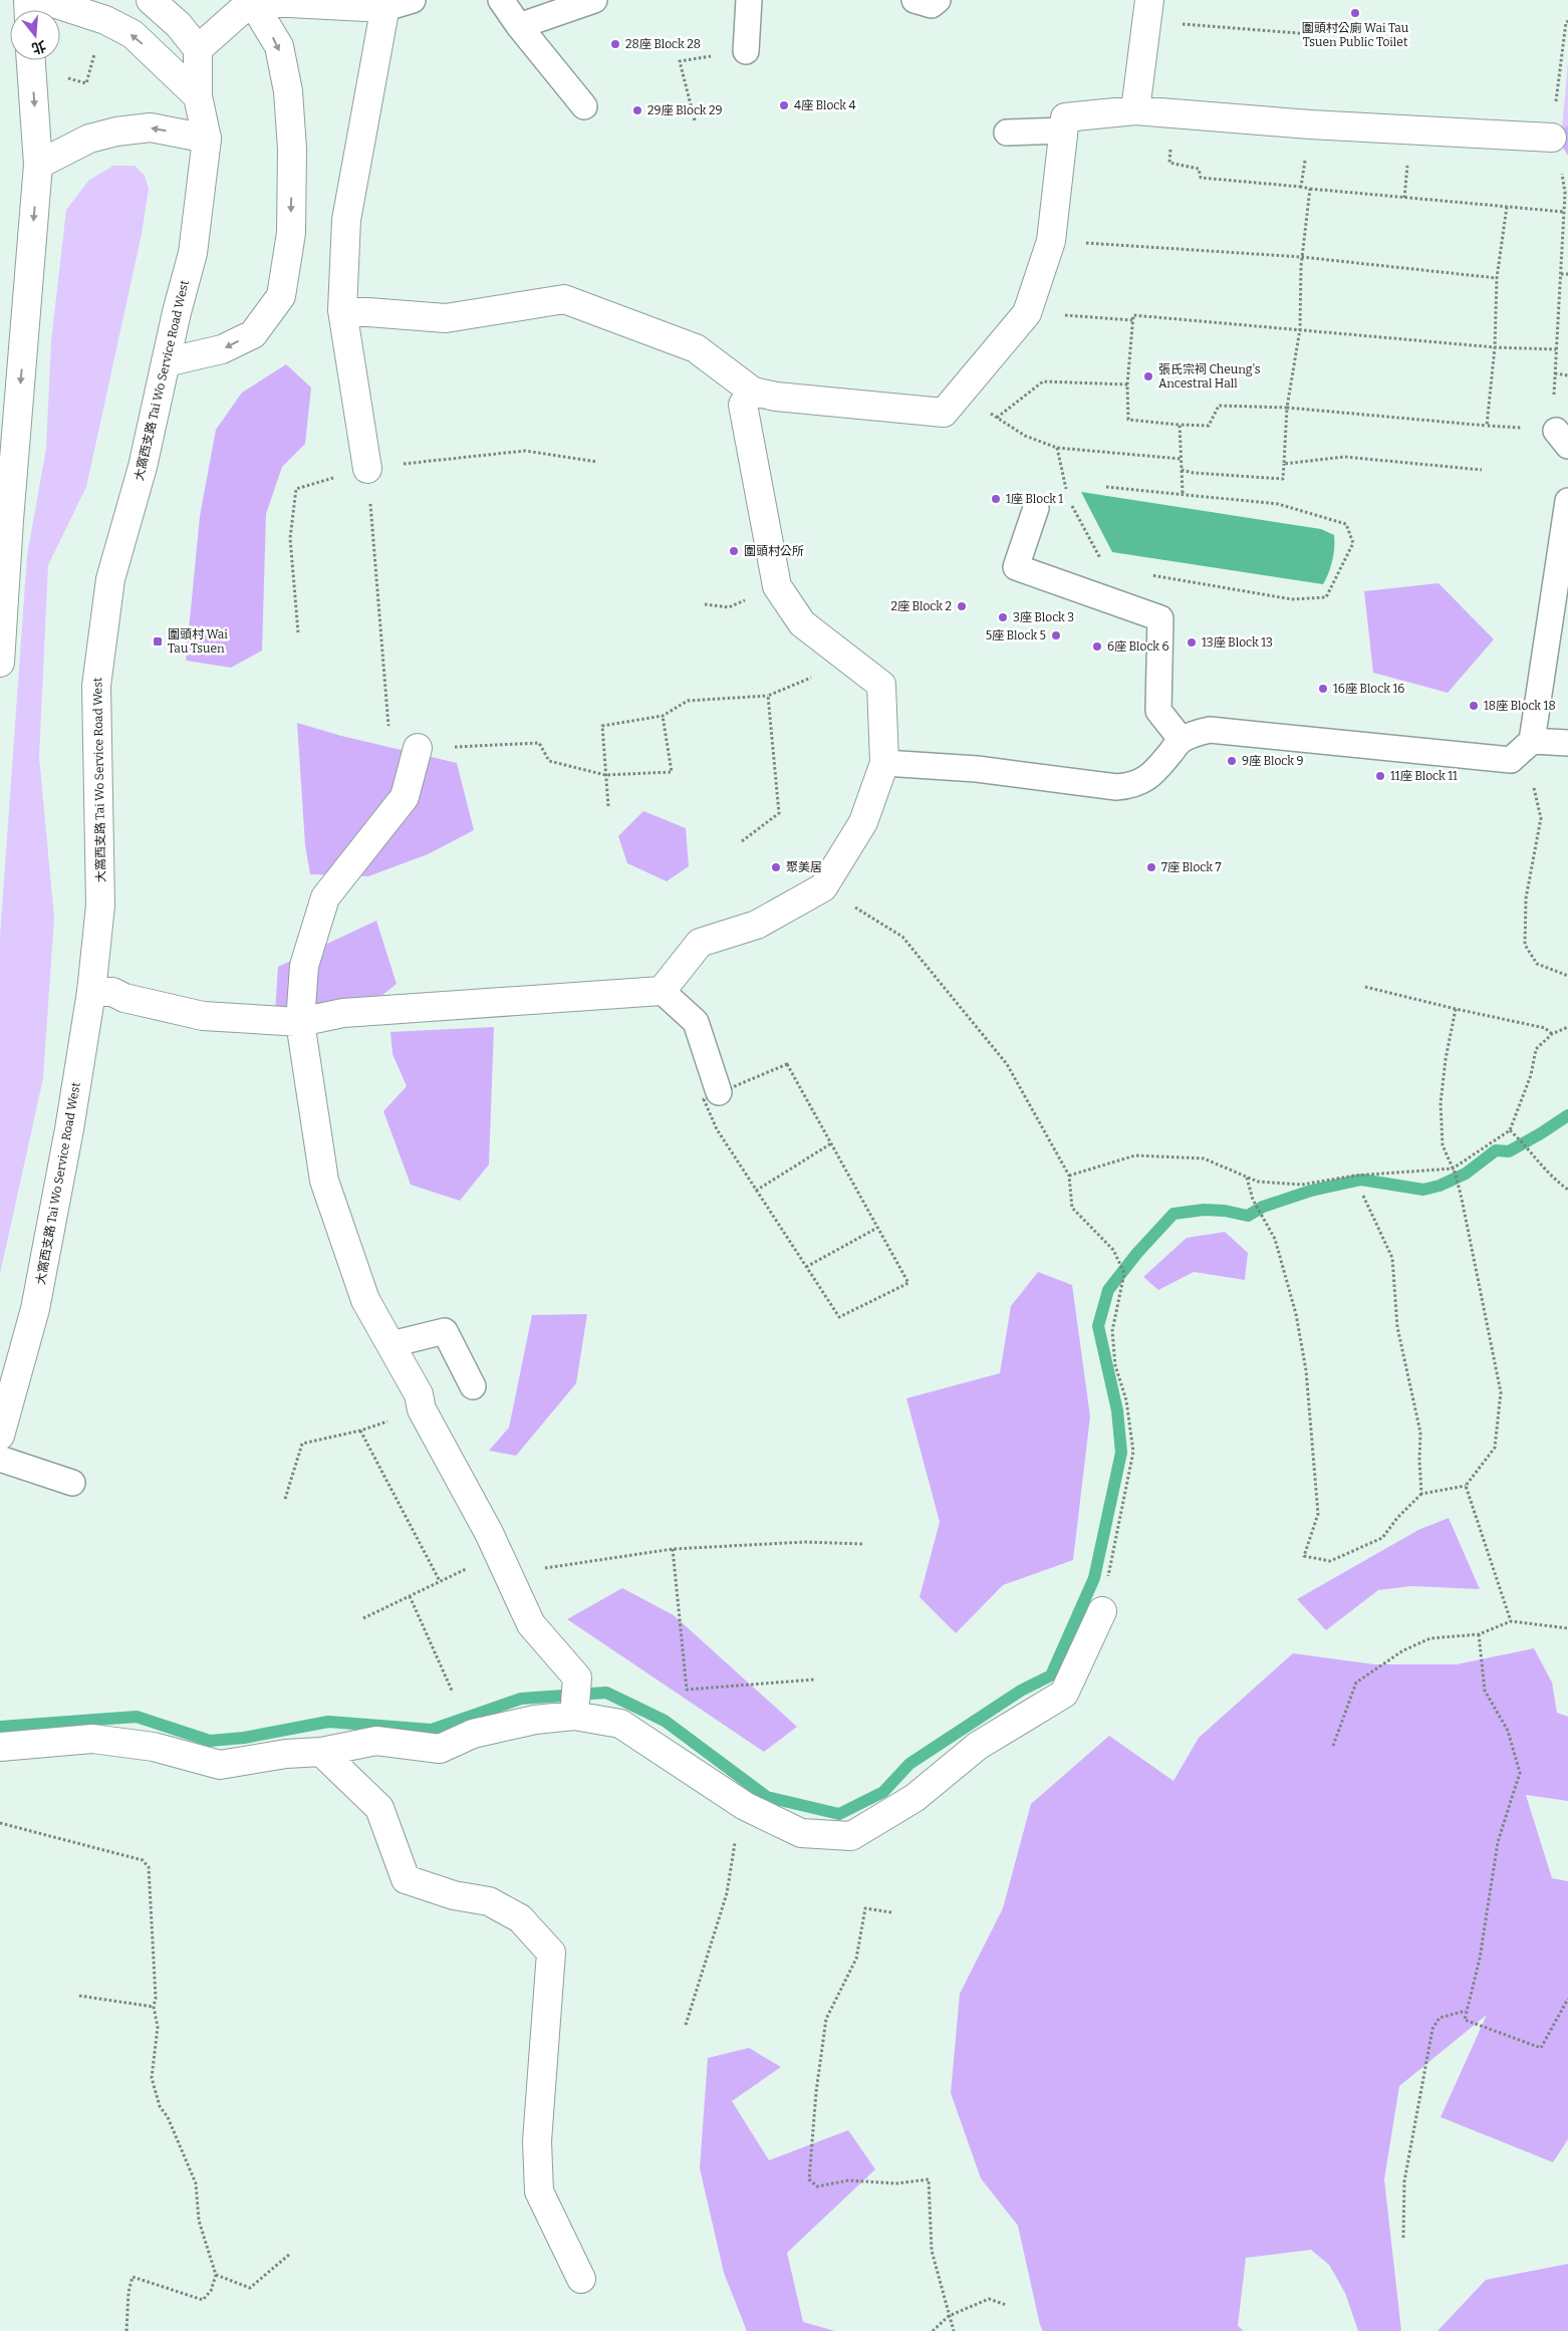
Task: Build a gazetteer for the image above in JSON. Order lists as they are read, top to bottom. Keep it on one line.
{"streets":{"main road":["大窩西支路 Tai Wo Service Road West"]},"places":{"other":["圍頭村公廁 Wai Tau Tsuen Public Toilet","28座 Block 28","4座 Block 4","29座 Block 29","張氏宗祠 Cheung's Ancestral Hall","1座 Block 1","圍頭村公所","2座 Block 2","3座 Block 3","5座 Block 5","13座 Block 13","6座 Block 6","16座 Block 16","18座 Block 18","9座 Block 9","11座 Block 11","聚美居","7座 Block 7"],"transit":["圍頭村 Wai Tau Tsuen"]},"north":"bottom"}
